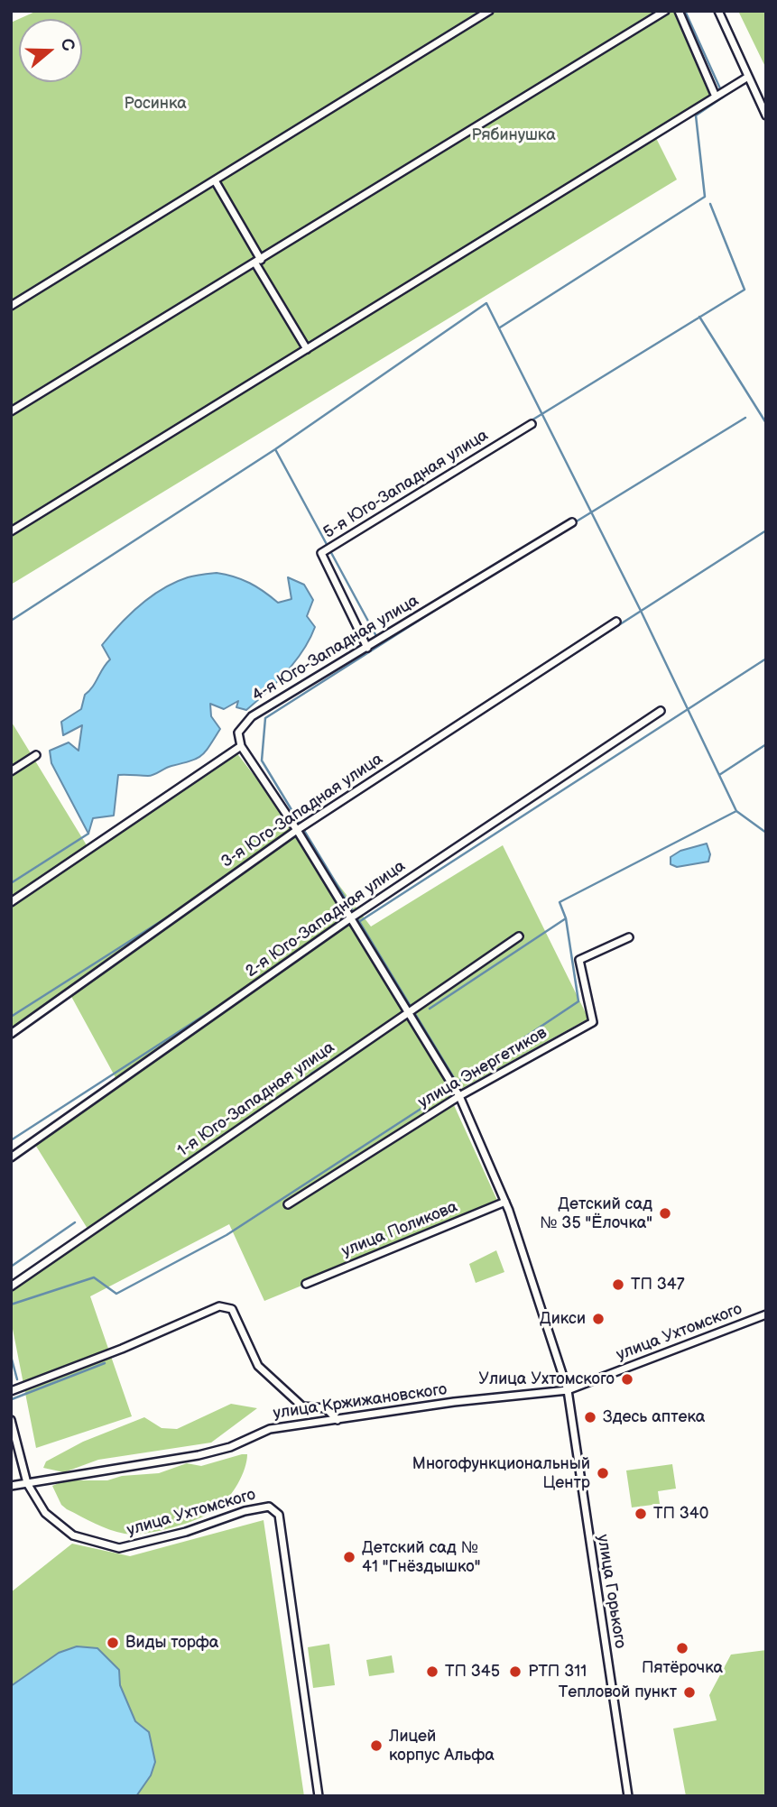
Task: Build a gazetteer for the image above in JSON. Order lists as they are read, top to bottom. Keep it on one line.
{"streets":{"street":["5-я Юго-Западная улица","4-я Юго-Западная улица","3-я Юго-Западная улица","2-я Юго-Западная улица","улица Энергетиков","1-я Юго-Западная улица","улица Поликова","улица Ухтомского","улица Кржижановского","улица Горького"]},"crossings":[["5-я Юго-Западная улица","4-я Юго-Западная улица"],["4-я Юго-Западная улица","улица Горького"],["3-я Юго-Западная улица","улица Горького"],["2-я Юго-Западная улица","улица Горького"],["улица Энергетиков","улица Горького"],["1-я Юго-Западная улица","улица Горького"],["улица Поликова","улица Горького"],["улица Ухтомского","улица Кржижановского"],["улица Ухтомского","улица Горького"],["улица Кржижановского","улица Горького"]],"parks":["Росинка","Рябинушка"],"places":["Детский сад № 35 \"Ёлочка\"","ТП 347","Дикси","Улица Ухтомского","Здесь аптека","Многофункциональный Центр","ТП 340","Детский сад № 41 \"Гнёздышко\"","Виды торфа","Пятёрочка","ТП 345","РТП 311","Тепловой пункт","Лицей корпус Альфа"],"north":"right"}
